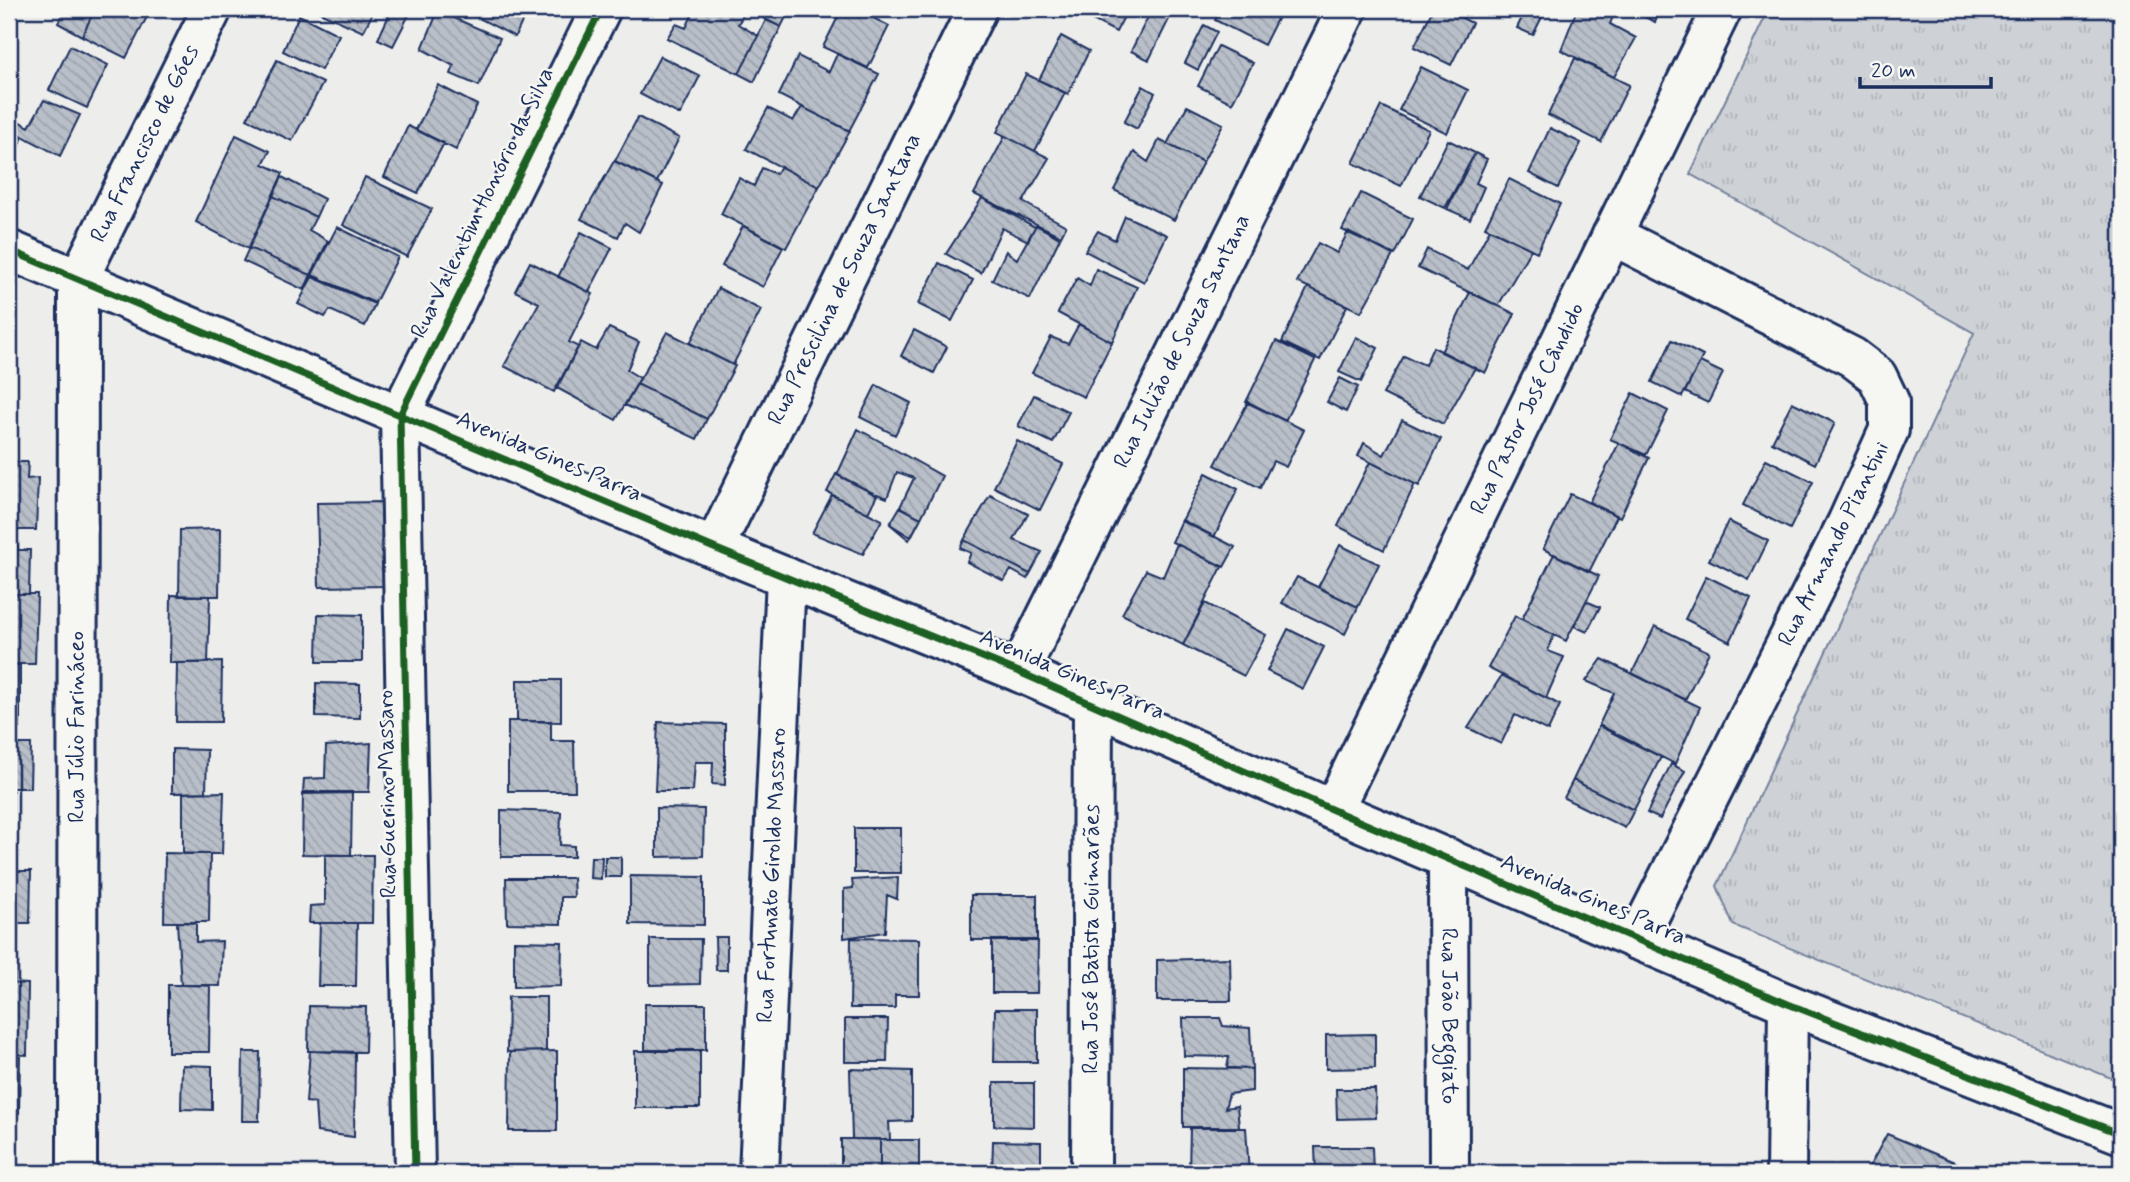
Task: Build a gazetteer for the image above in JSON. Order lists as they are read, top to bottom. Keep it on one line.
{"streets":{"street":["Rua Francisco de Góes","Rua Valentim Honório da Silva","Rua Prescilina de Souza Santana","Rua Julião de Souza Santana","Rua Pastor José Cândido","Avenida Gines Parra","Rua Armando Piantini","Rua Júlio Farináceo","Rua Guerino Massaro","Rua Fortunato Giroldo Massaro","Rua José Batista Guimarães","Rua João Beggiato"]},"crossings":[["Rua Francisco de Góes","Avenida Gines Parra"],["Rua Francisco de Góes","Rua Júlio Farináceo"],["Rua Valentim Honório da Silva","Avenida Gines Parra"],["Rua Valentim Honório da Silva","Rua Guerino Massaro"],["Rua Prescilina de Souza Santana","Avenida Gines Parra"],["Rua Julião de Souza Santana","Avenida Gines Parra"],["Rua Pastor José Cândido","Avenida Gines Parra"],["Rua Pastor José Cândido","Rua Armando Piantini"],["Avenida Gines Parra","Rua Armando Piantini"],["Avenida Gines Parra","Rua Júlio Farináceo"],["Avenida Gines Parra","Rua Guerino Massaro"],["Avenida Gines Parra","Rua Fortunato Giroldo Massaro"],["Avenida Gines Parra","Rua José Batista Guimarães"],["Avenida Gines Parra","Rua João Beggiato"]],"scale_bar":"20 m"}
